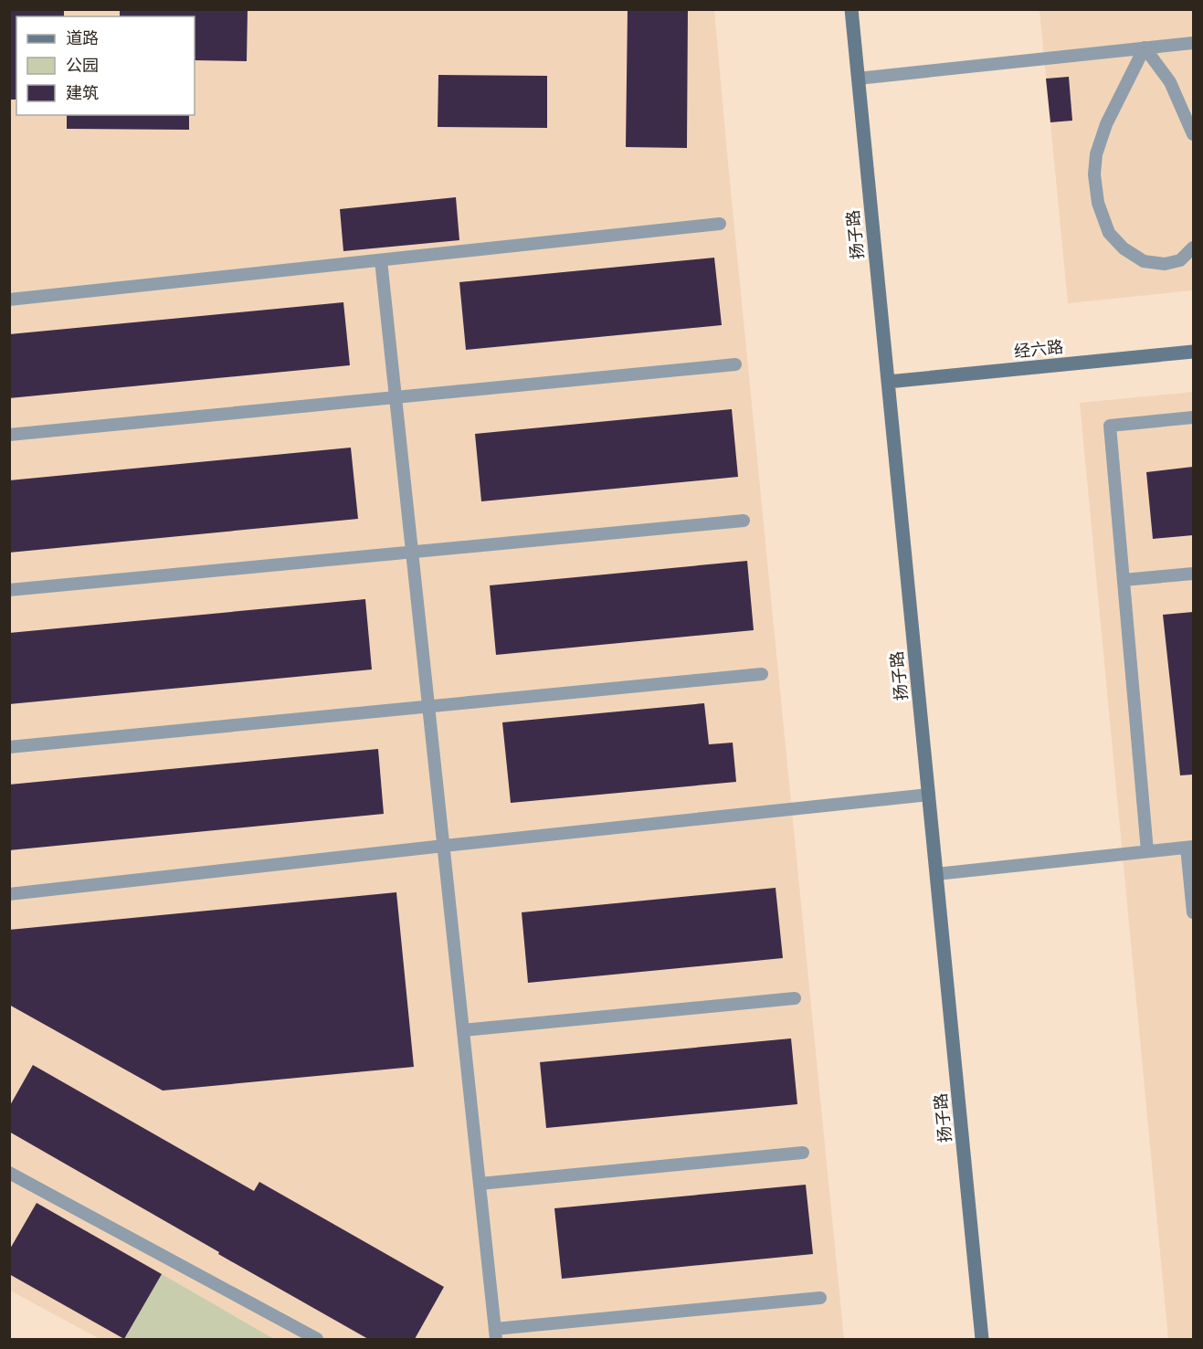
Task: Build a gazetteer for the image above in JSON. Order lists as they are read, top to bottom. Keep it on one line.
{"streets":{"street":["扬子路","经六路"]},"crossings":[["扬子路","经六路"]],"legend":["道路","公园","建筑"]}
